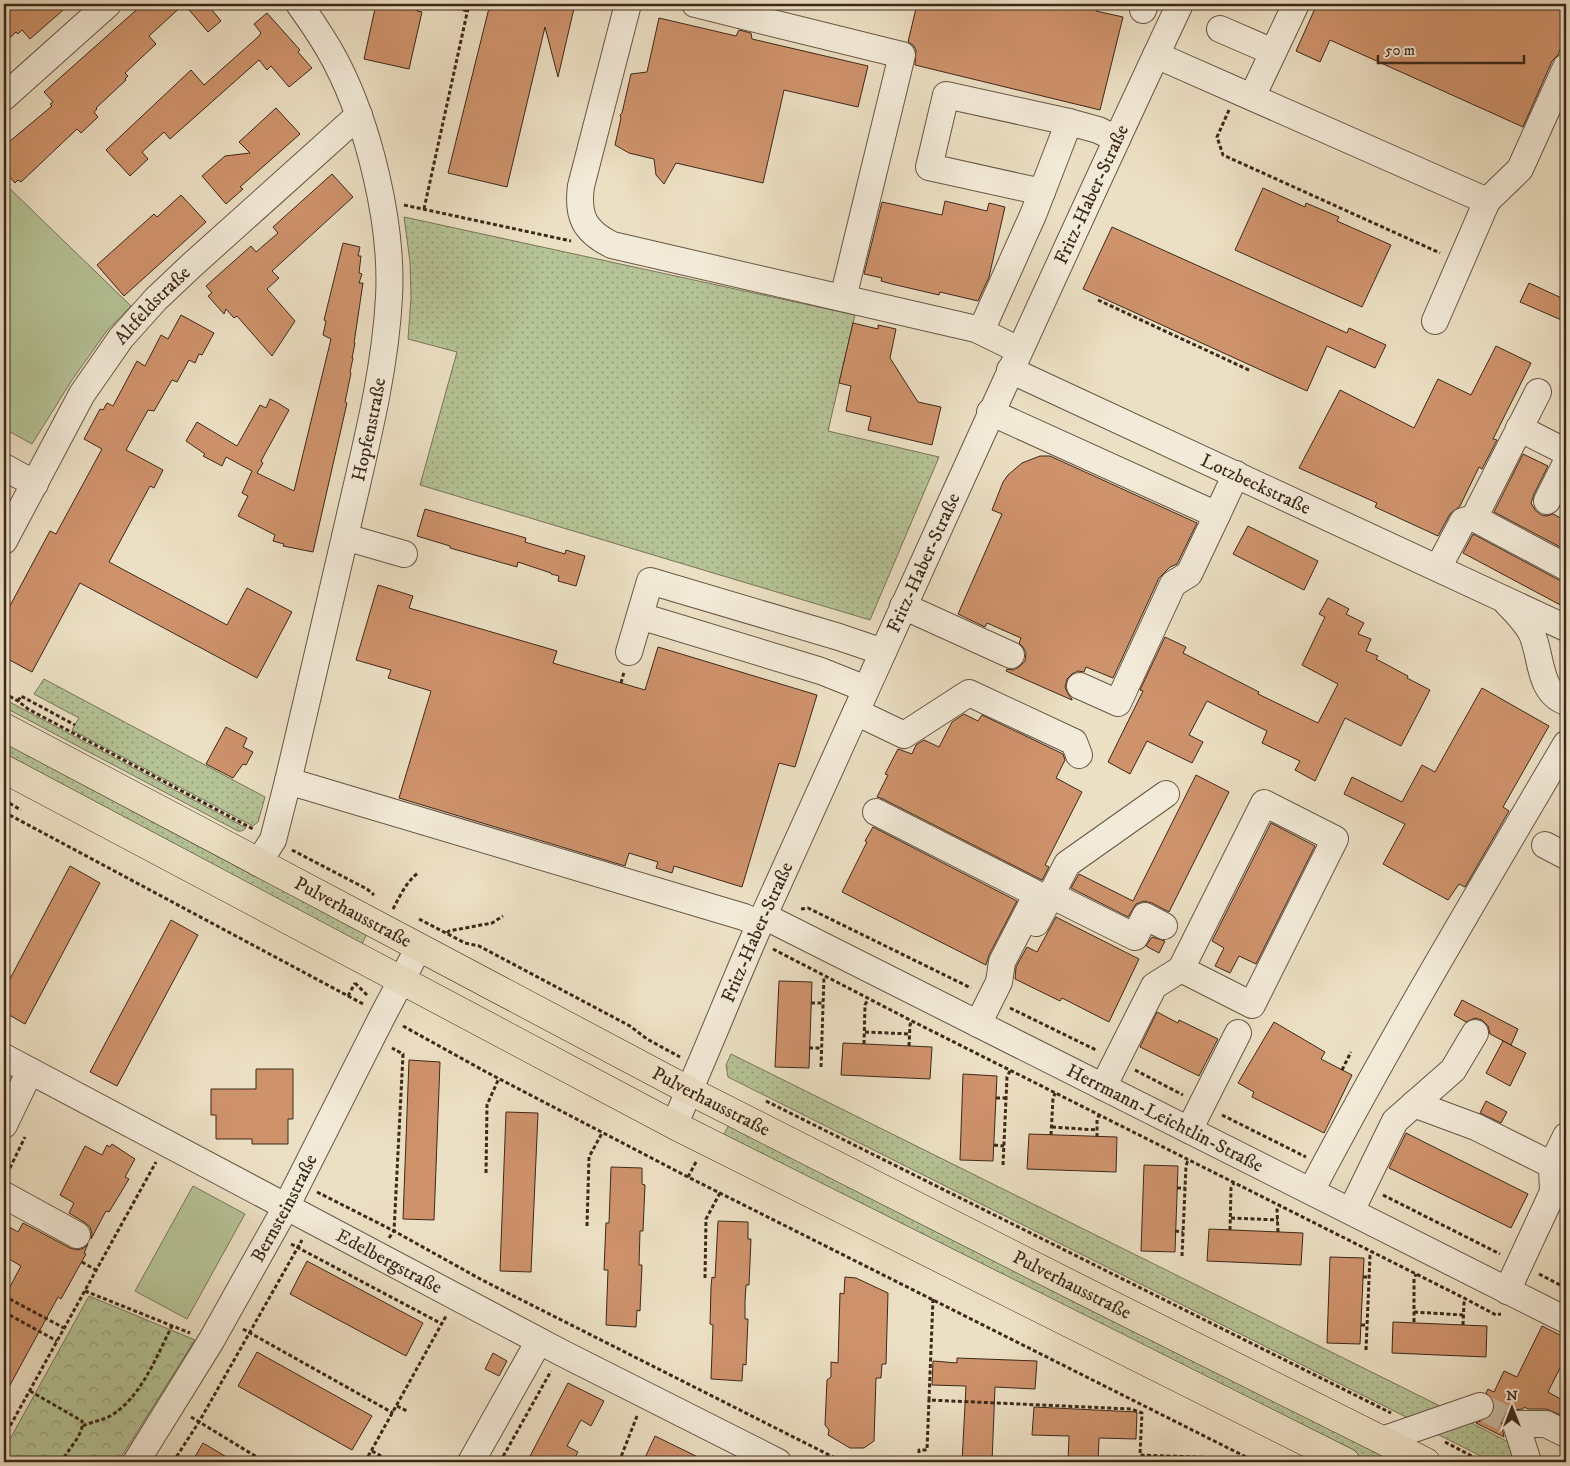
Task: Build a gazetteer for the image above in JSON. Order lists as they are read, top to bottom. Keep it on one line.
{"streets":{"main road":["Pulverhausstraße"],"street":["Fritz-Haber-Straße","Altfeldstraße","Hopfenstraße","Lotzbeckstraße","Herrmann-Leichtlin-Straße","Bernsteinstraße","Edelbergstraße"]},"crossings":[["Fritz-Haber-Straße","Lotzbeckstraße"],["Fritz-Haber-Straße","Pulverhausstraße"],["Fritz-Haber-Straße","Herrmann-Leichtlin-Straße"],["Altfeldstraße","Hopfenstraße"],["Hopfenstraße","Pulverhausstraße"],["Hopfenstraße","Herrmann-Leichtlin-Straße"],["Pulverhausstraße","Bernsteinstraße"],["Bernsteinstraße","Edelbergstraße"]],"scale_bar":"50 m","north":"top"}
